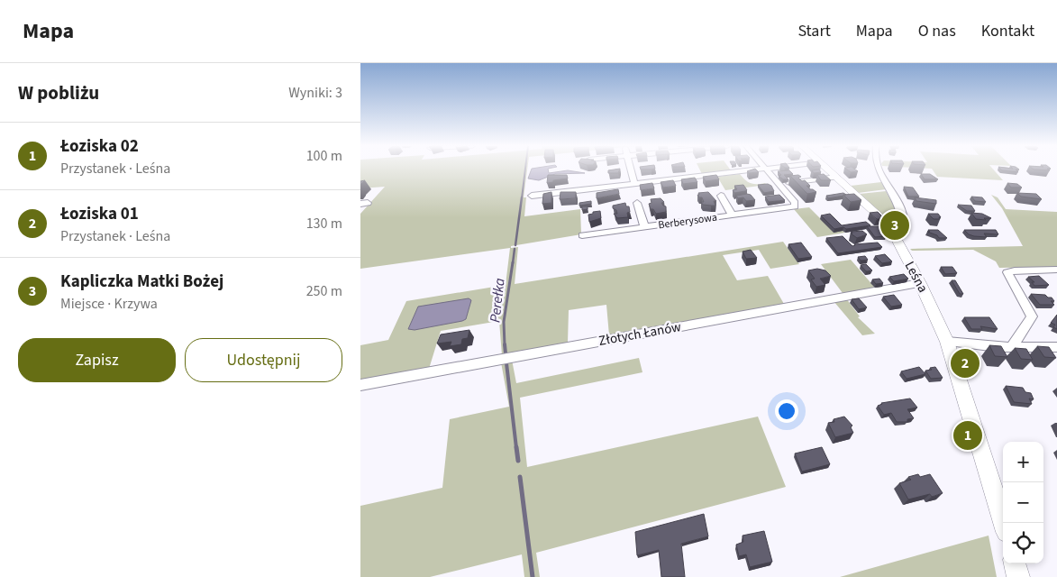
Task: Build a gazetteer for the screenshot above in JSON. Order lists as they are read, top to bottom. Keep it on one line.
{"streets":{"street":["Berberysowa","Leśna","Złotych Łanów"]},"crossings":[["Leśna","Złotych Łanów"]],"water":["Perełka"],"page":{"header":"Mapa","nav":["Start","Mapa","O nas","Kontakt"],"heading":["W pobliżu","Wyniki: 3"],"list":[{"mark":"1","name":"Łoziska 02","note":"Przystanek · Leśna","value":"100 m"},{"mark":"2","name":"Łoziska 01","note":"Przystanek · Leśna","value":"130 m"},{"mark":"3","name":"Kapliczka Matki Bożej","note":"Miejsce · Krzywa","value":"250 m"}],"pins":["3","2","1"],"buttons":["Zapisz","Udostępnij"],"map_buttons":["+","−"]}}
